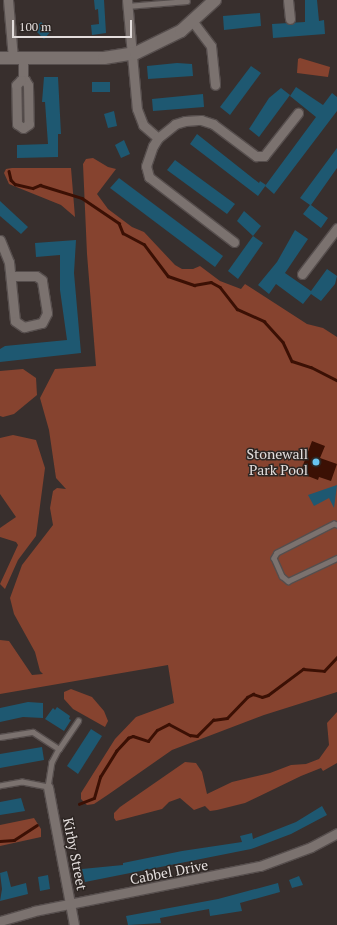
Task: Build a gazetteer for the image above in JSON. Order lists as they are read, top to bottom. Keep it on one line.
{"streets":{"street":["Kirby Street","Cabbel Drive"]},"crossings":[["Kirby Street","Cabbel Drive"]],"places":["Stonewall Park Pool"],"scale_bar":"100 m"}
